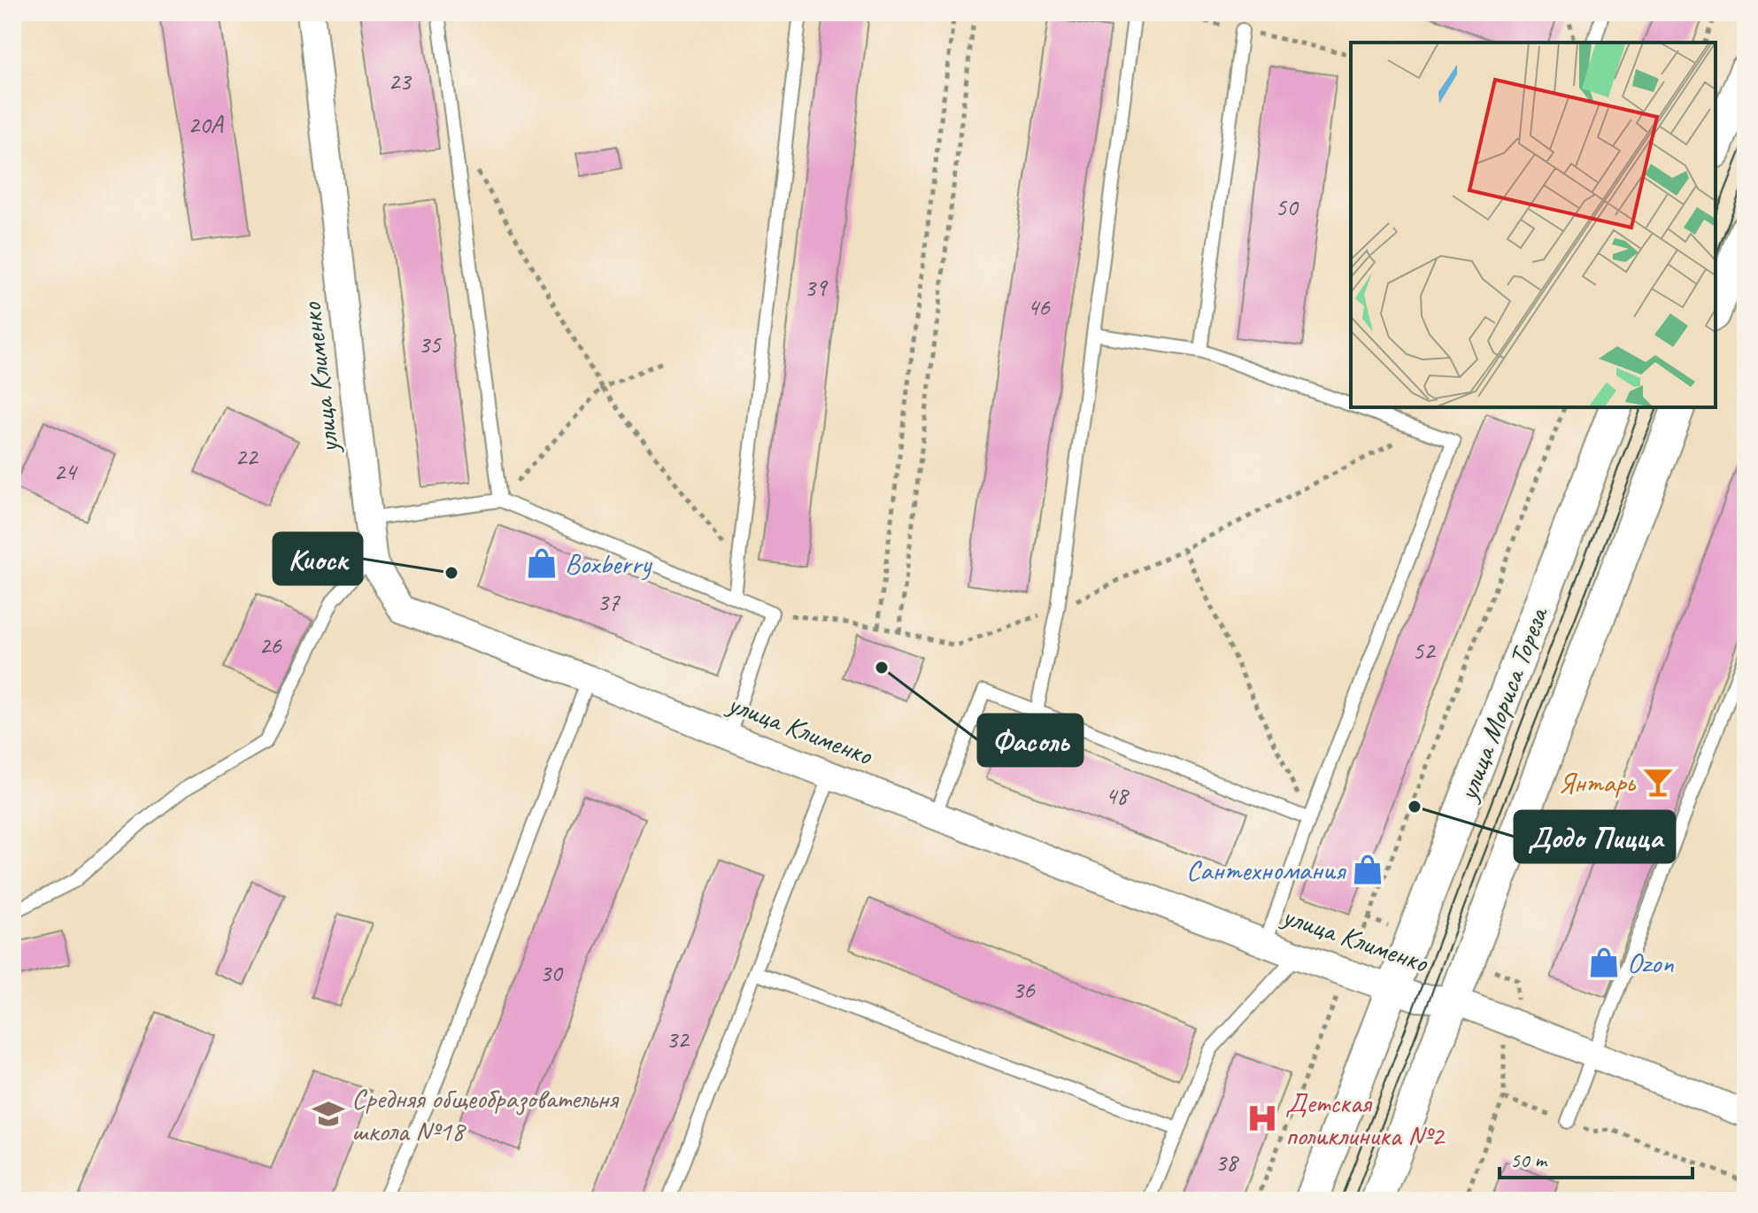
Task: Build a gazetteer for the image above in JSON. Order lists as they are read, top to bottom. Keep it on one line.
{"streets":{"street":["улица Клименко","улица Мориса Тореза"]},"crossings":[["улица Клименко","улица Мориса Тореза"]],"places":{"shop":["Boxberry","Сантехномания","Ozon"],"other":["Киоск","Фасоль","Додо Пицца"],"bar":["Янтарь"],"school or university":["Средняя общеобразовательня школа №18"],"hospital":["Детская поликлиника №2"]},"house_numbers":["23","20А","50","39","46","35","22","24","37","26","52","48","30","36","32","38"],"scale_bar":"50 m"}
